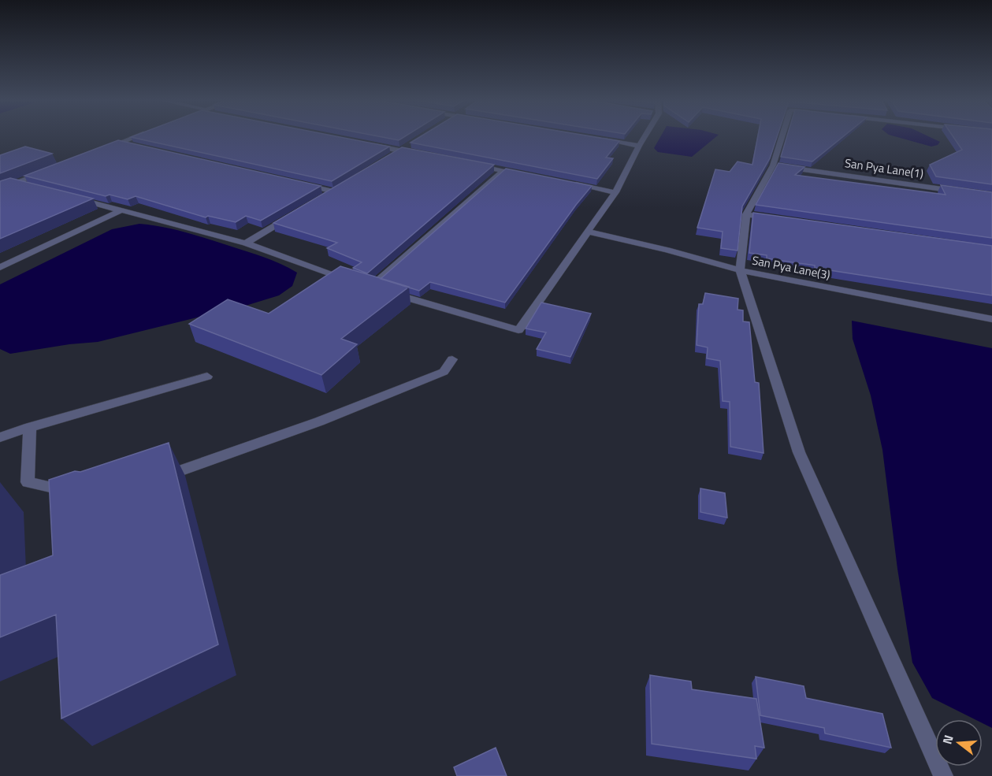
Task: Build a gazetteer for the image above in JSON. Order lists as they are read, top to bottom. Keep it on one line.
{"streets":{"street":["San Pya Lane(1)","San Pya Lane(3)"]},"north":"left"}
